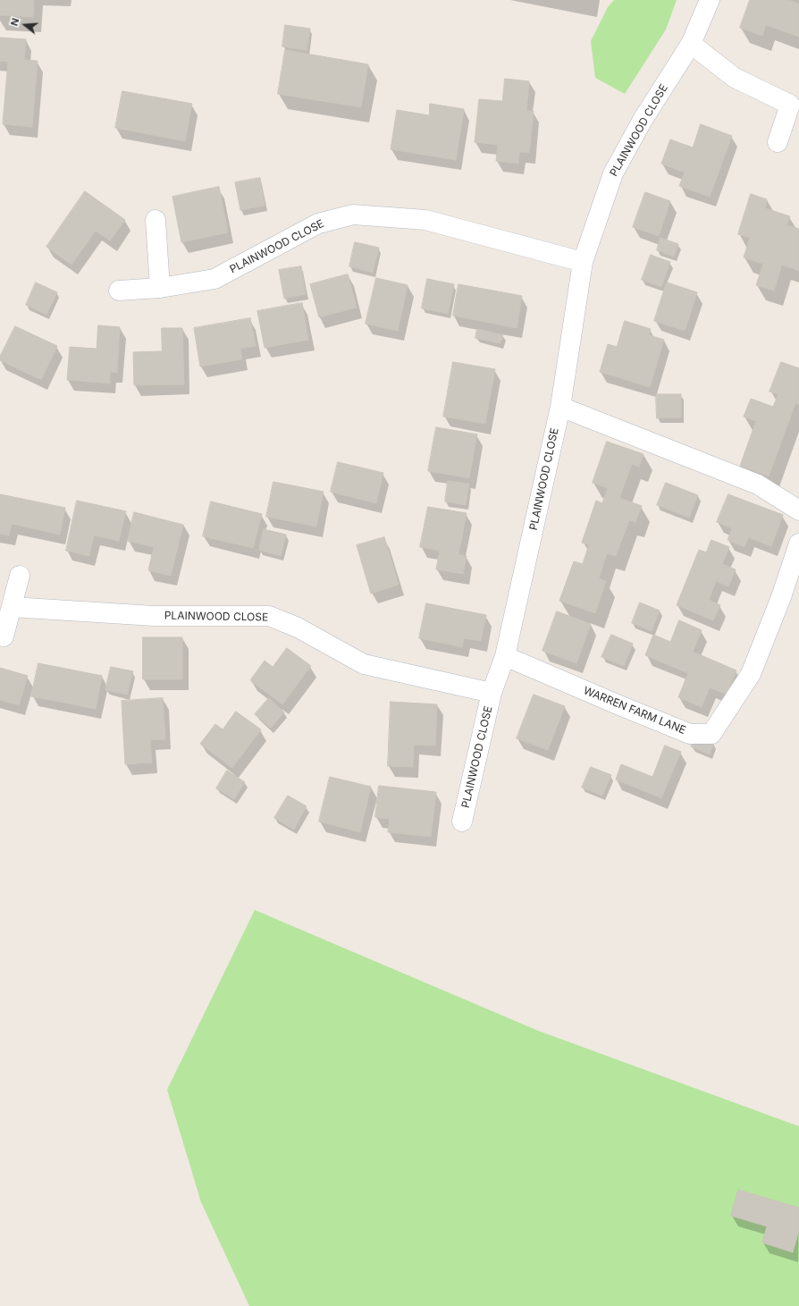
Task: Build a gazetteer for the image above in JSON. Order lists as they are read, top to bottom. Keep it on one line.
{"streets":{"street":["PLAINWOOD CLOSE","WARREN FARM LANE"]},"crossings":[["PLAINWOOD CLOSE","WARREN FARM LANE"]],"north":"left"}
